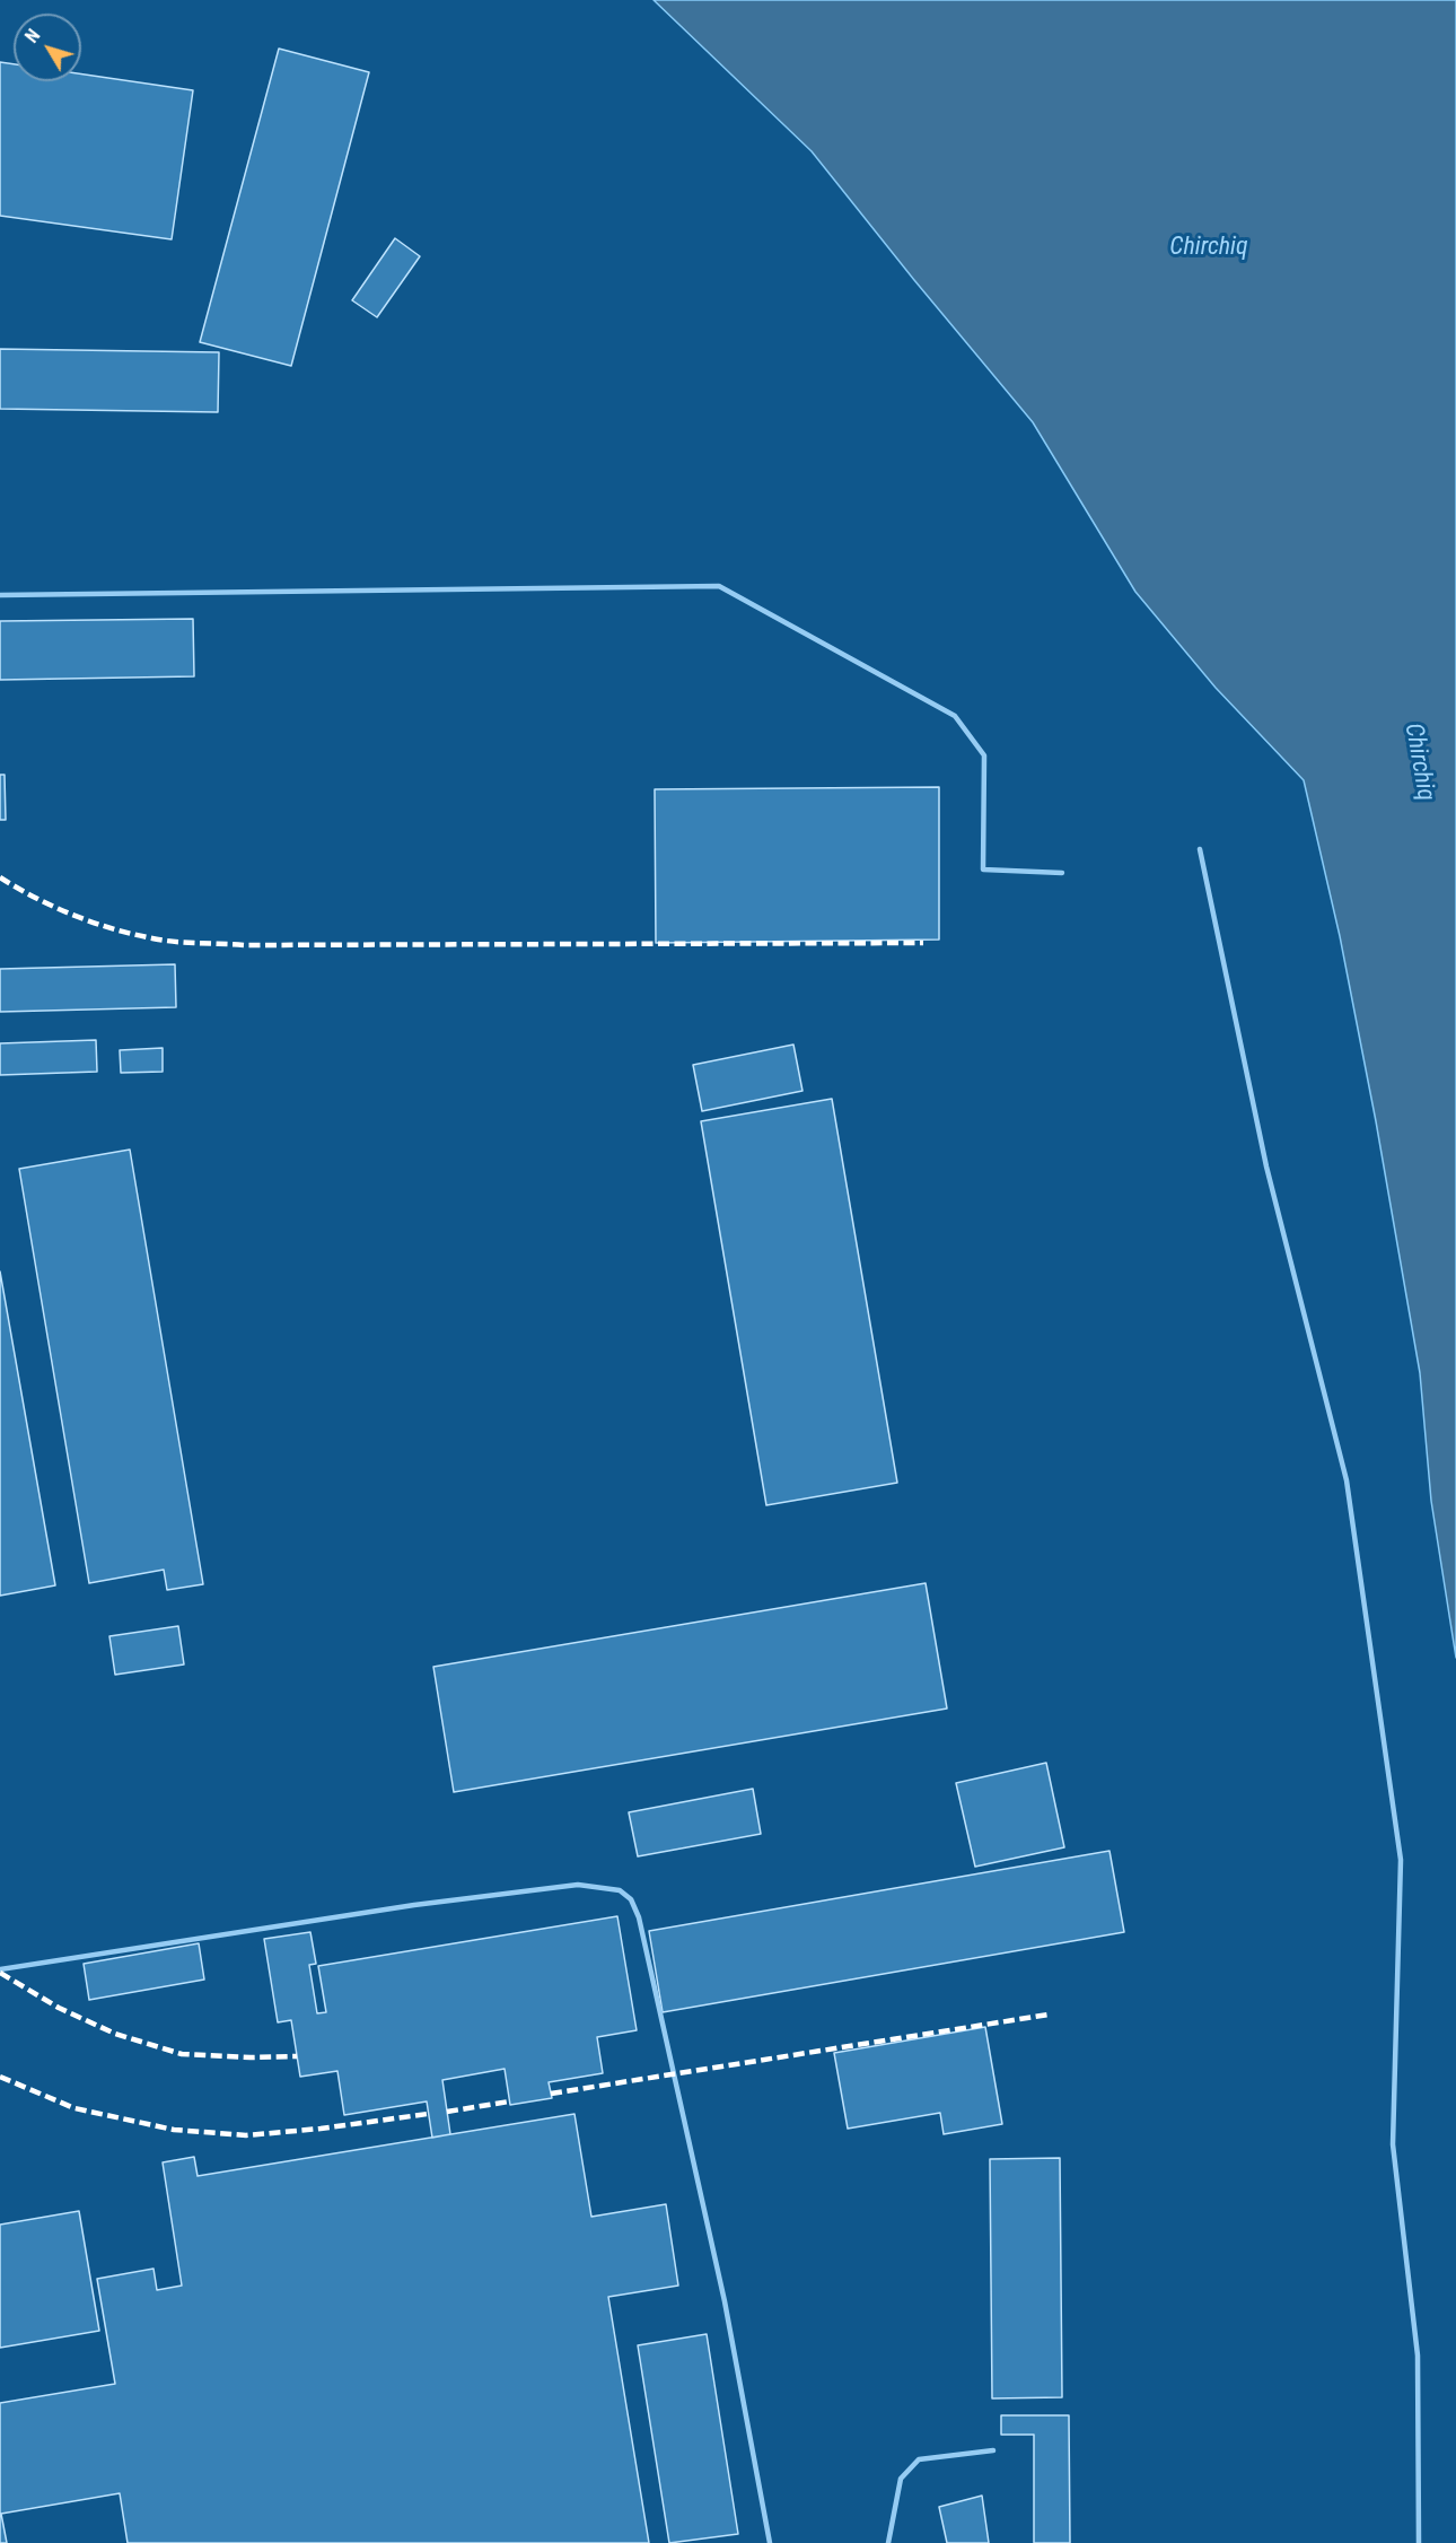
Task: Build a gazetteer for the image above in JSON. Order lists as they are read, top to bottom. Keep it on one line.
{"water":["Chirchiq"],"north":"top left"}
